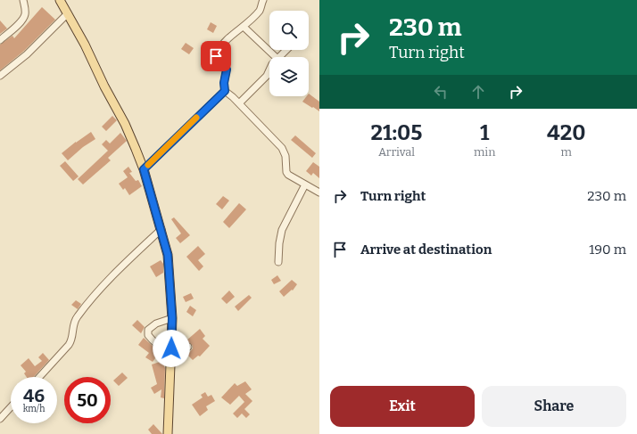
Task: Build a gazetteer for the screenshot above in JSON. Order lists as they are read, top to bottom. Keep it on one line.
{"page":{"turn":["230 m","Turn right"],"eta":["21:05","Arrival","1","min","420","m"],"list":[{"name":"Turn right","value":"230 m"},{"name":"Arrive at destination","value":"190 m"}],"speed":"46 km/h","limit":"50","buttons":["Exit","Share"]}}
